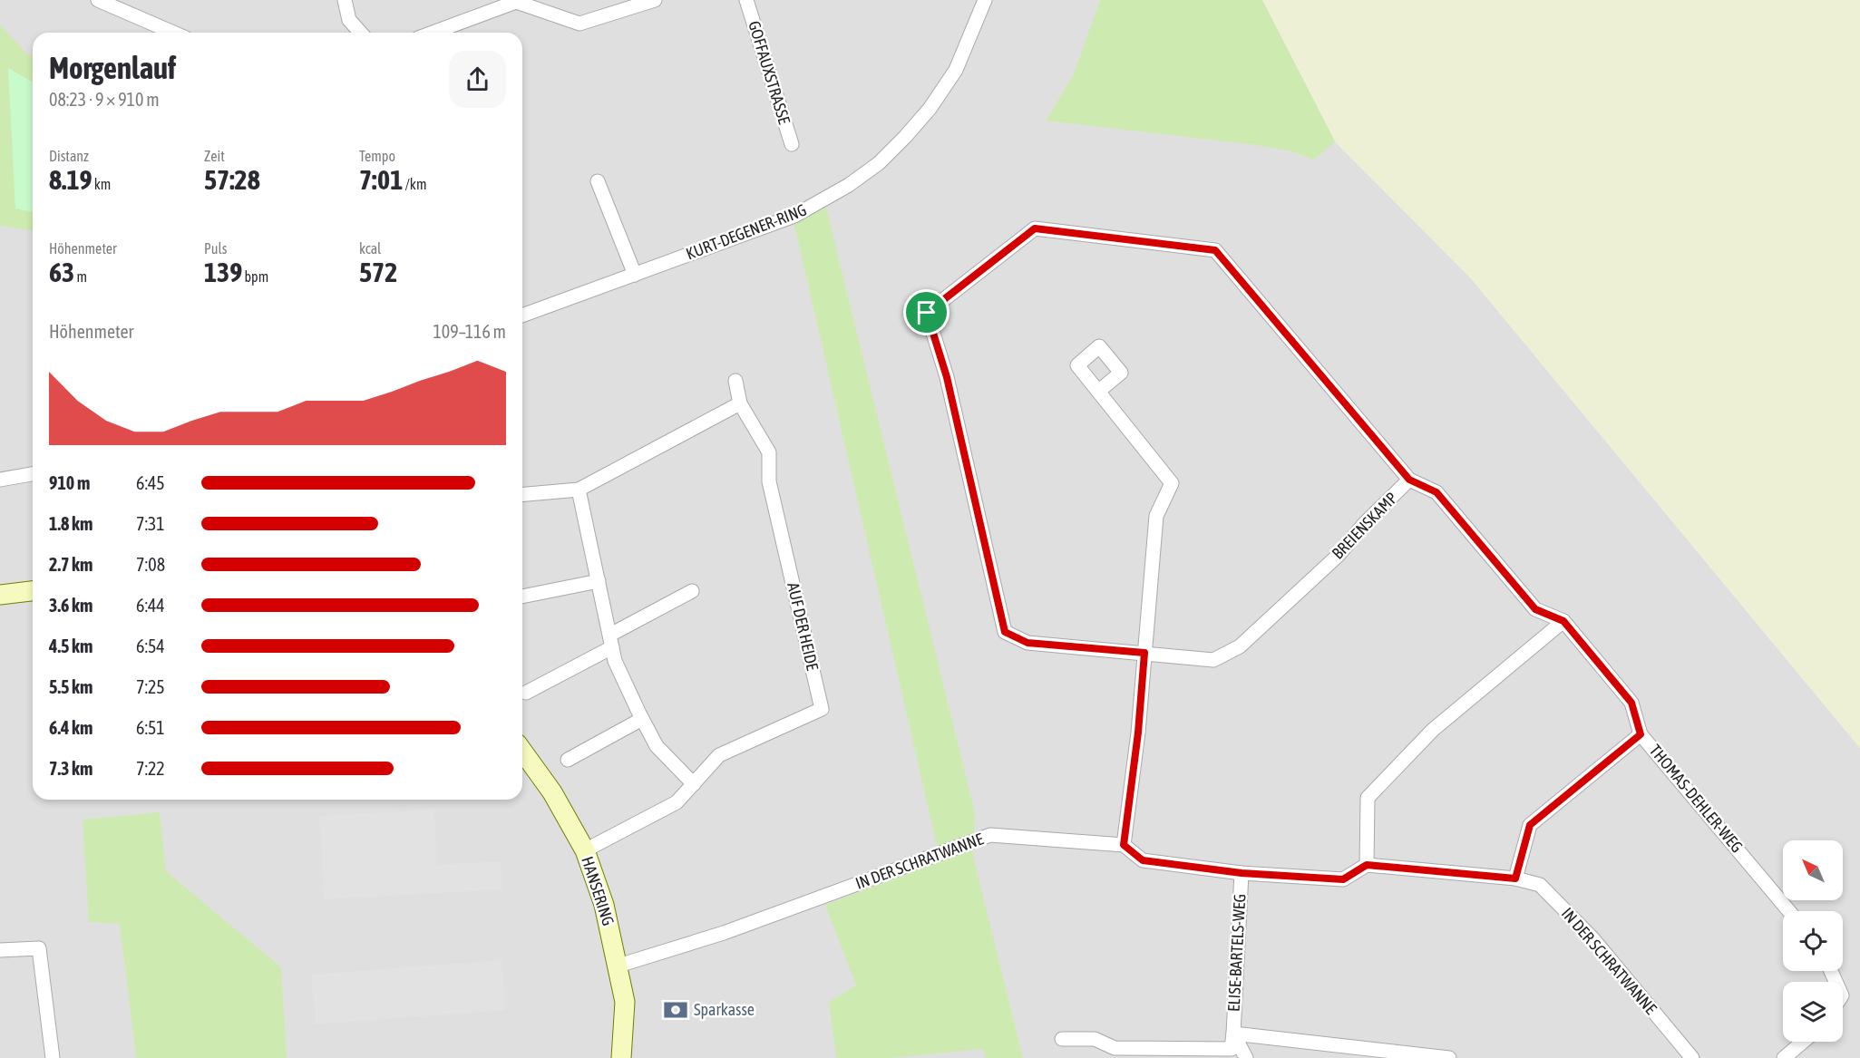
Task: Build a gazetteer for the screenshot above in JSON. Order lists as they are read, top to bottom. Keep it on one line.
{"streets":{"street":["GOFFAUXSTRASSE","KURT-DEGENER-RING","BREIENSKAMP","AUF DER HEIDE","THOMAS-DEHLER-WEG","IN DER SCHRATWANNE","HANSERING","ELISE-BARTELS-WEG"]},"crossings":[["BREIENSKAMP","THOMAS-DEHLER-WEG"],["AUF DER HEIDE","HANSERING"],["IN DER SCHRATWANNE","HANSERING"]],"places":{"bank":["Sparkasse"]},"north":"top left","page":{"heading":["Morgenlauf","08:23 · 9 × 910 m"],"stats":[["Distanz","8.19 km"],["Zeit","57:28"],["Tempo","7:01 /km"],["Höhenmeter","63 m"],["Puls","139 bpm"],["kcal","572"]],"chart":["Höhenmeter","109–116 m"],"list":[{"name":"910 m","note":"6:45"},{"name":"1.8 km","note":"7:31"},{"name":"2.7 km","note":"7:08"},{"name":"3.6 km","note":"6:44"},{"name":"4.5 km","note":"6:54"},{"name":"5.5 km","note":"7:25"},{"name":"6.4 km","note":"6:51"},{"name":"7.3 km","note":"7:22"}]}}
